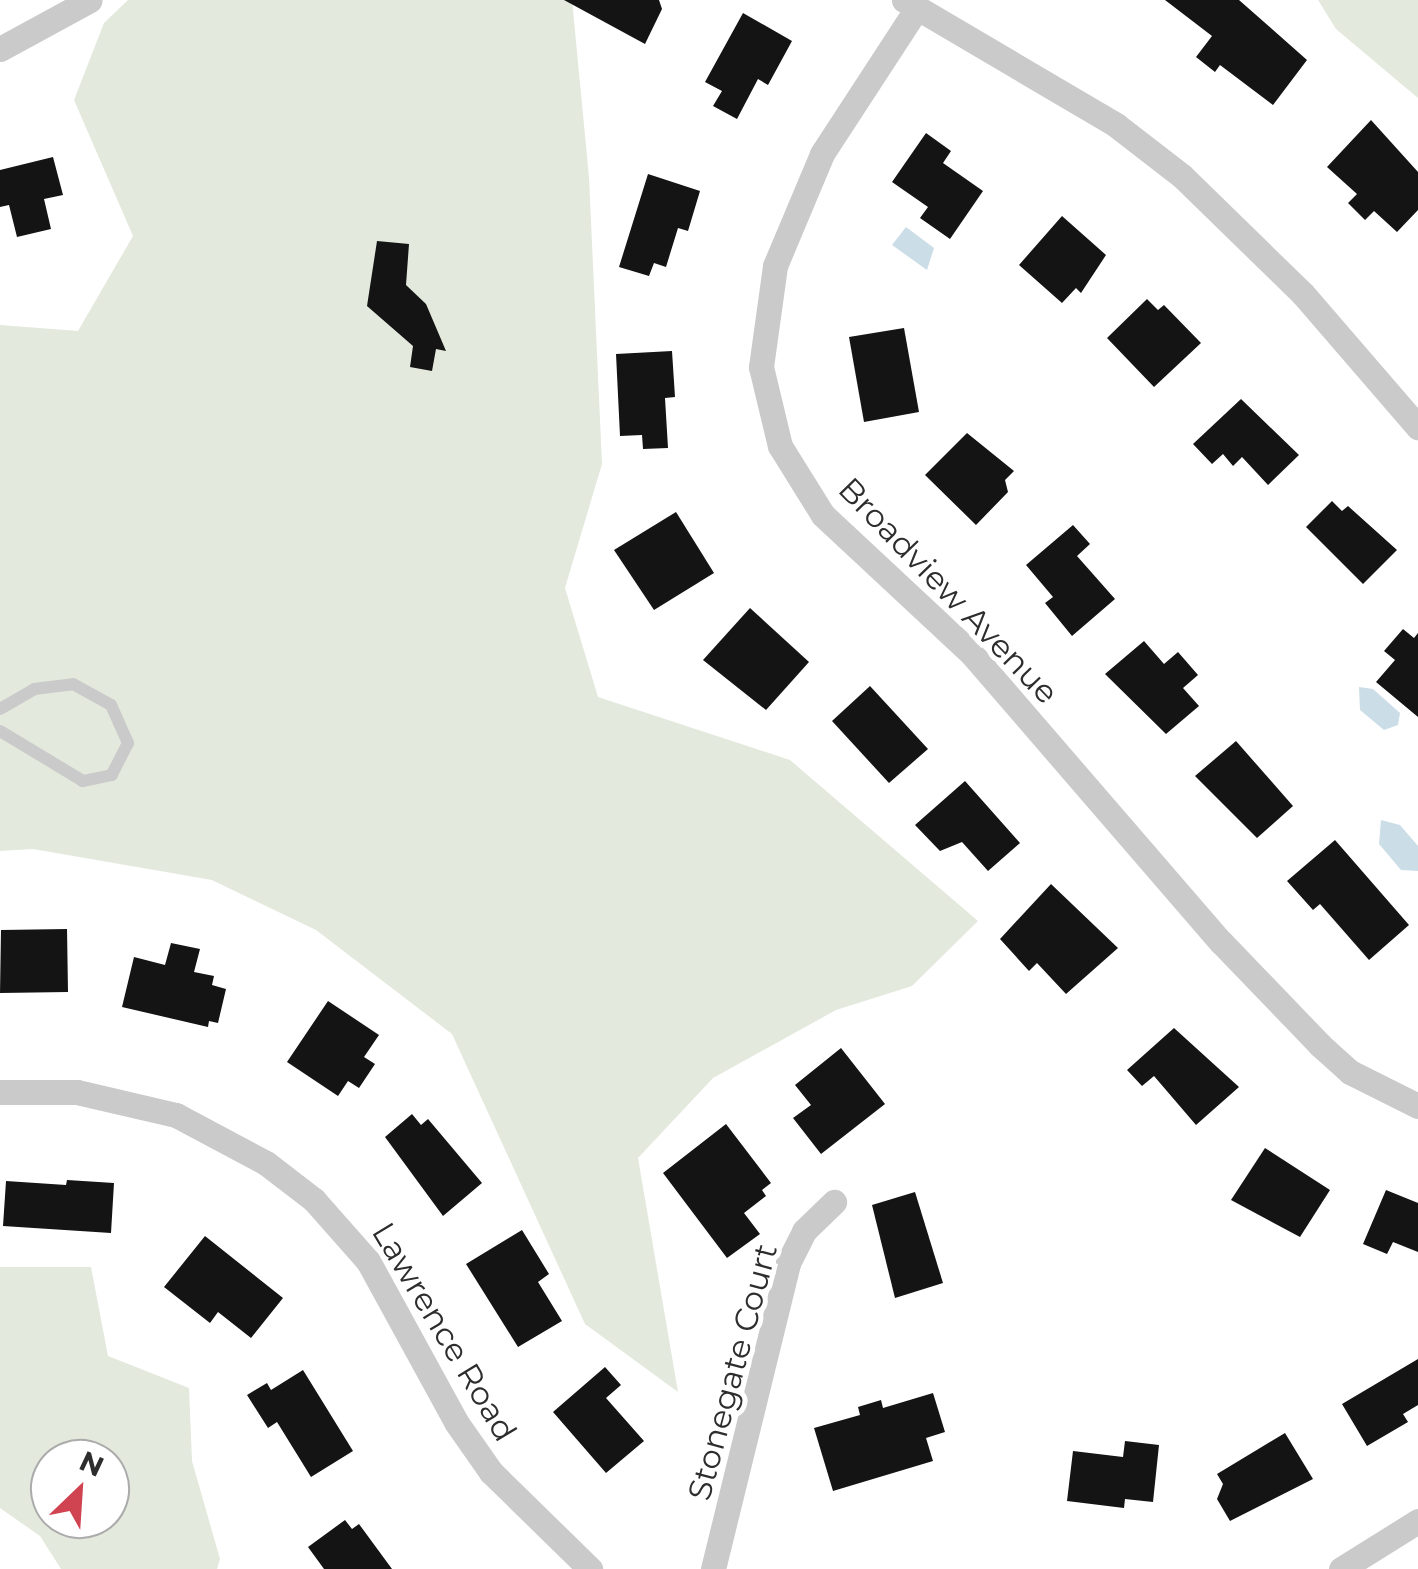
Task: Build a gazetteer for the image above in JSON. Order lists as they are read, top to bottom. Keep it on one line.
{"streets":{"street":["Broadview Avenue","Lawrence Road","Stonegate Court"]},"north":"top right"}
